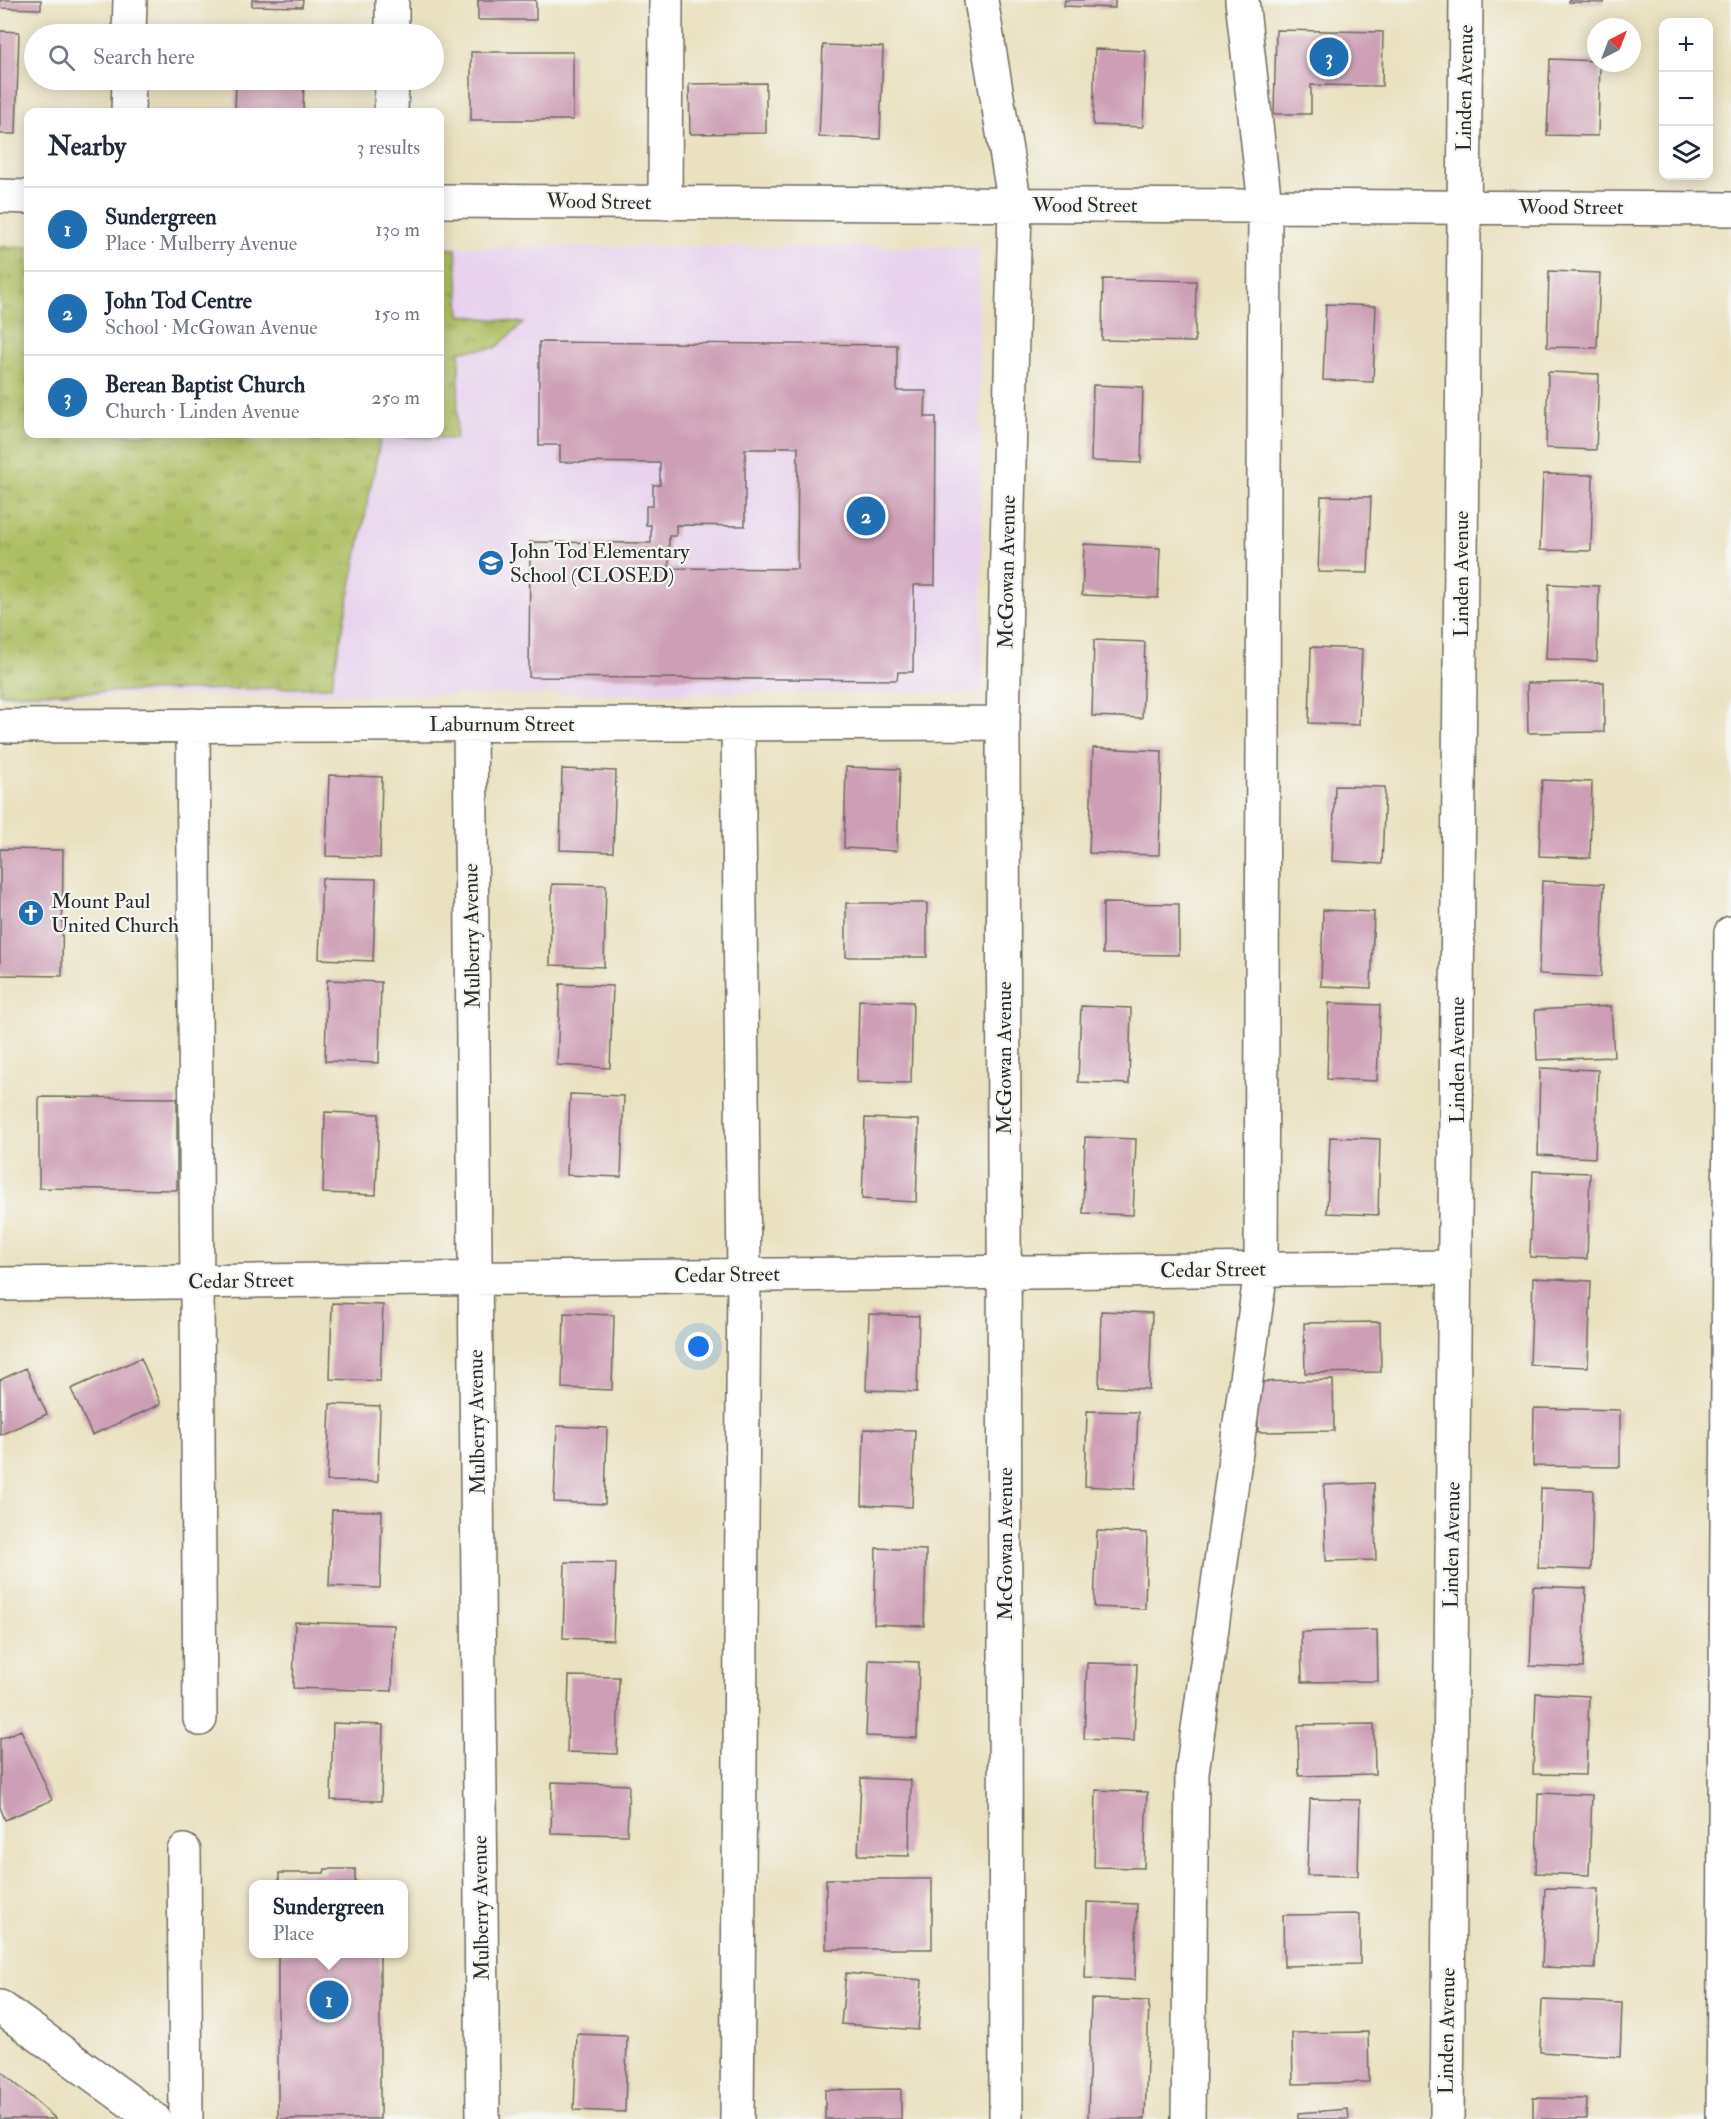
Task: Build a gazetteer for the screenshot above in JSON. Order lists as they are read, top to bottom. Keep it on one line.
{"streets":{"street":["Linden Avenue","Wood Street","McGowan Avenue","Laburnum Street","Mulberry Avenue","Cedar Street"]},"crossings":[["Linden Avenue","Wood Street"],["Linden Avenue","Cedar Street"],["Wood Street","McGowan Avenue"],["McGowan Avenue","Laburnum Street"],["McGowan Avenue","Cedar Street"],["Laburnum Street","Mulberry Avenue"],["Mulberry Avenue","Cedar Street"]],"places":{"school or university":["John Tod Elementary School (CLOSED)"],"church":["Mount Paul United Church"]},"north":"top right","page":{"map_buttons":["+","−"],"search":"Search here","pins":["3","2","1"],"heading":["Nearby","3 results"],"list":[{"mark":"1","name":"Sundergreen","note":"Place · Mulberry Avenue","value":"130 m"},{"mark":"2","name":"John Tod Centre","note":"School · McGowan Avenue","value":"150 m"},{"mark":"3","name":"Berean Baptist Church","note":"Church · Linden Avenue","value":"250 m"}],"popup":["Sundergreen","Place"]}}
